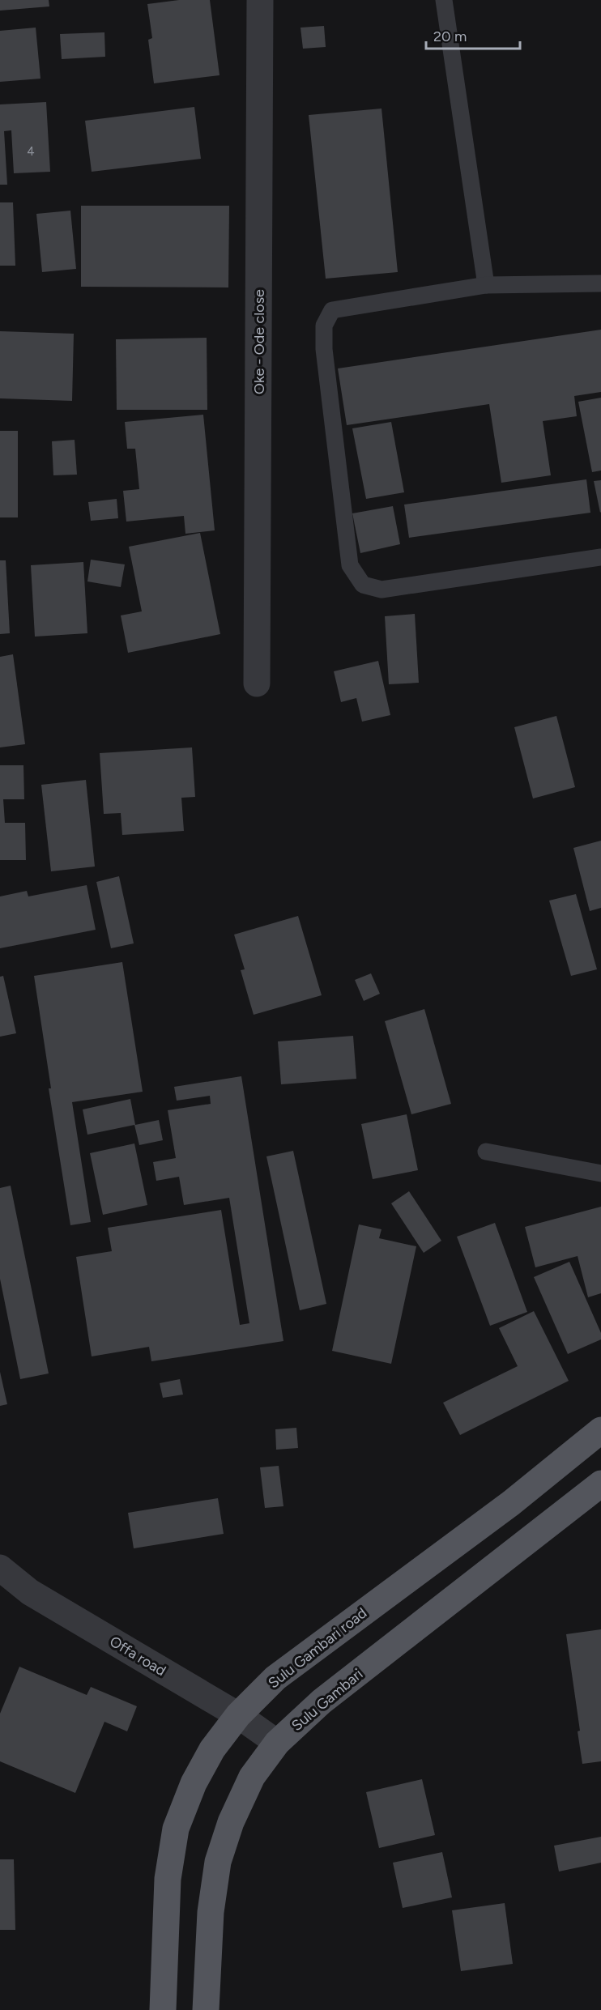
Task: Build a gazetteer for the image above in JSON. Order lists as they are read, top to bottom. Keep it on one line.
{"streets":{"main road":["Sulu Gambari road","Sulu Gambari"],"street":["Oke - Ode close","Offa road"]},"crossings":[["Sulu Gambari road","Offa road"],["Offa road","Sulu Gambari"]],"house_numbers":["4"],"scale_bar":"20 m"}
